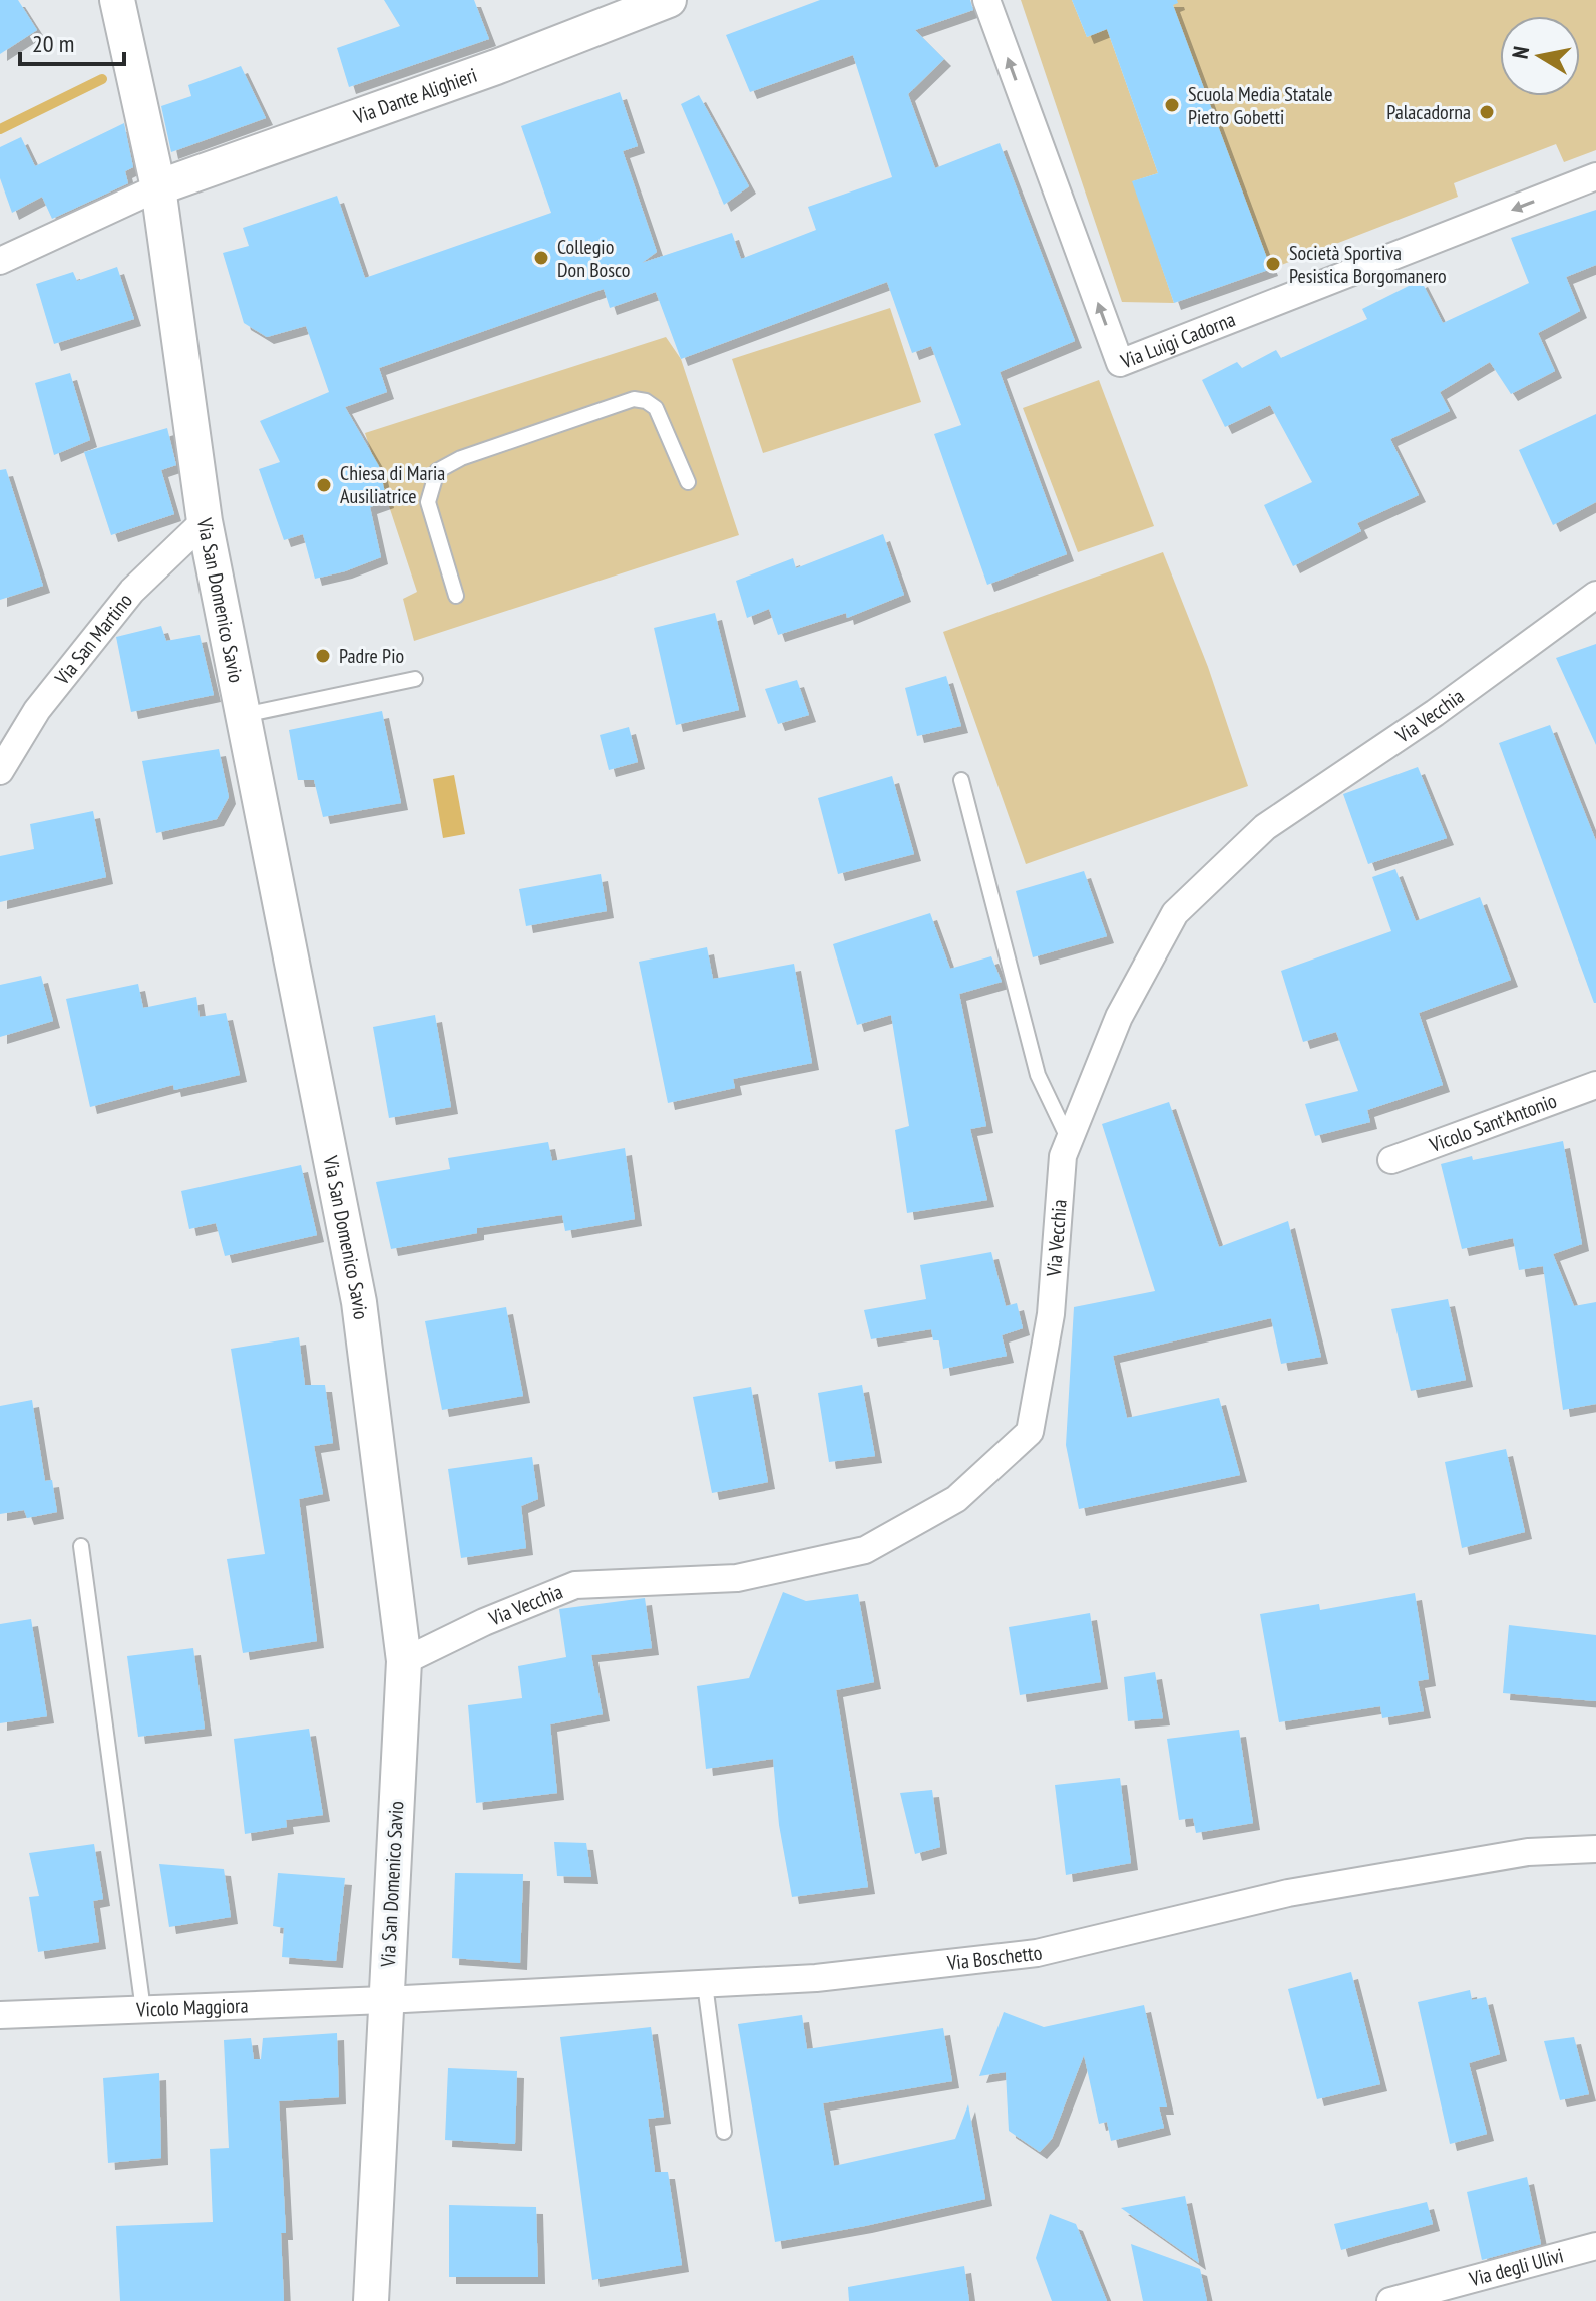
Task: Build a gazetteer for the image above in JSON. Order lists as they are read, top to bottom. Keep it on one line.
{"streets":{"street":["Via Dante Alighieri","Via Luigi Cadorna","Via San Domenico Savio","Via San Martino","Via Vecchia","Vicolo Sant'Antonio","Via Boschetto","Vicolo Maggiora","Via degli Ulivi"]},"crossings":[["Via Dante Alighieri","Via San Domenico Savio"],["Via San Domenico Savio","Via San Martino"],["Via San Domenico Savio","Via Vecchia"],["Via San Domenico Savio","Via Boschetto"],["Via San Domenico Savio","Vicolo Maggiora"],["Via Boschetto","Vicolo Maggiora"]],"places":["Scuola Media Statale Pietro Gobetti","Palacadorna","Collegio Don Bosco","Società Sportiva Pesistica Borgomanero","Chiesa di Maria Ausiliatrice","Padre Pio"],"scale_bar":"20 m","north":"left"}
